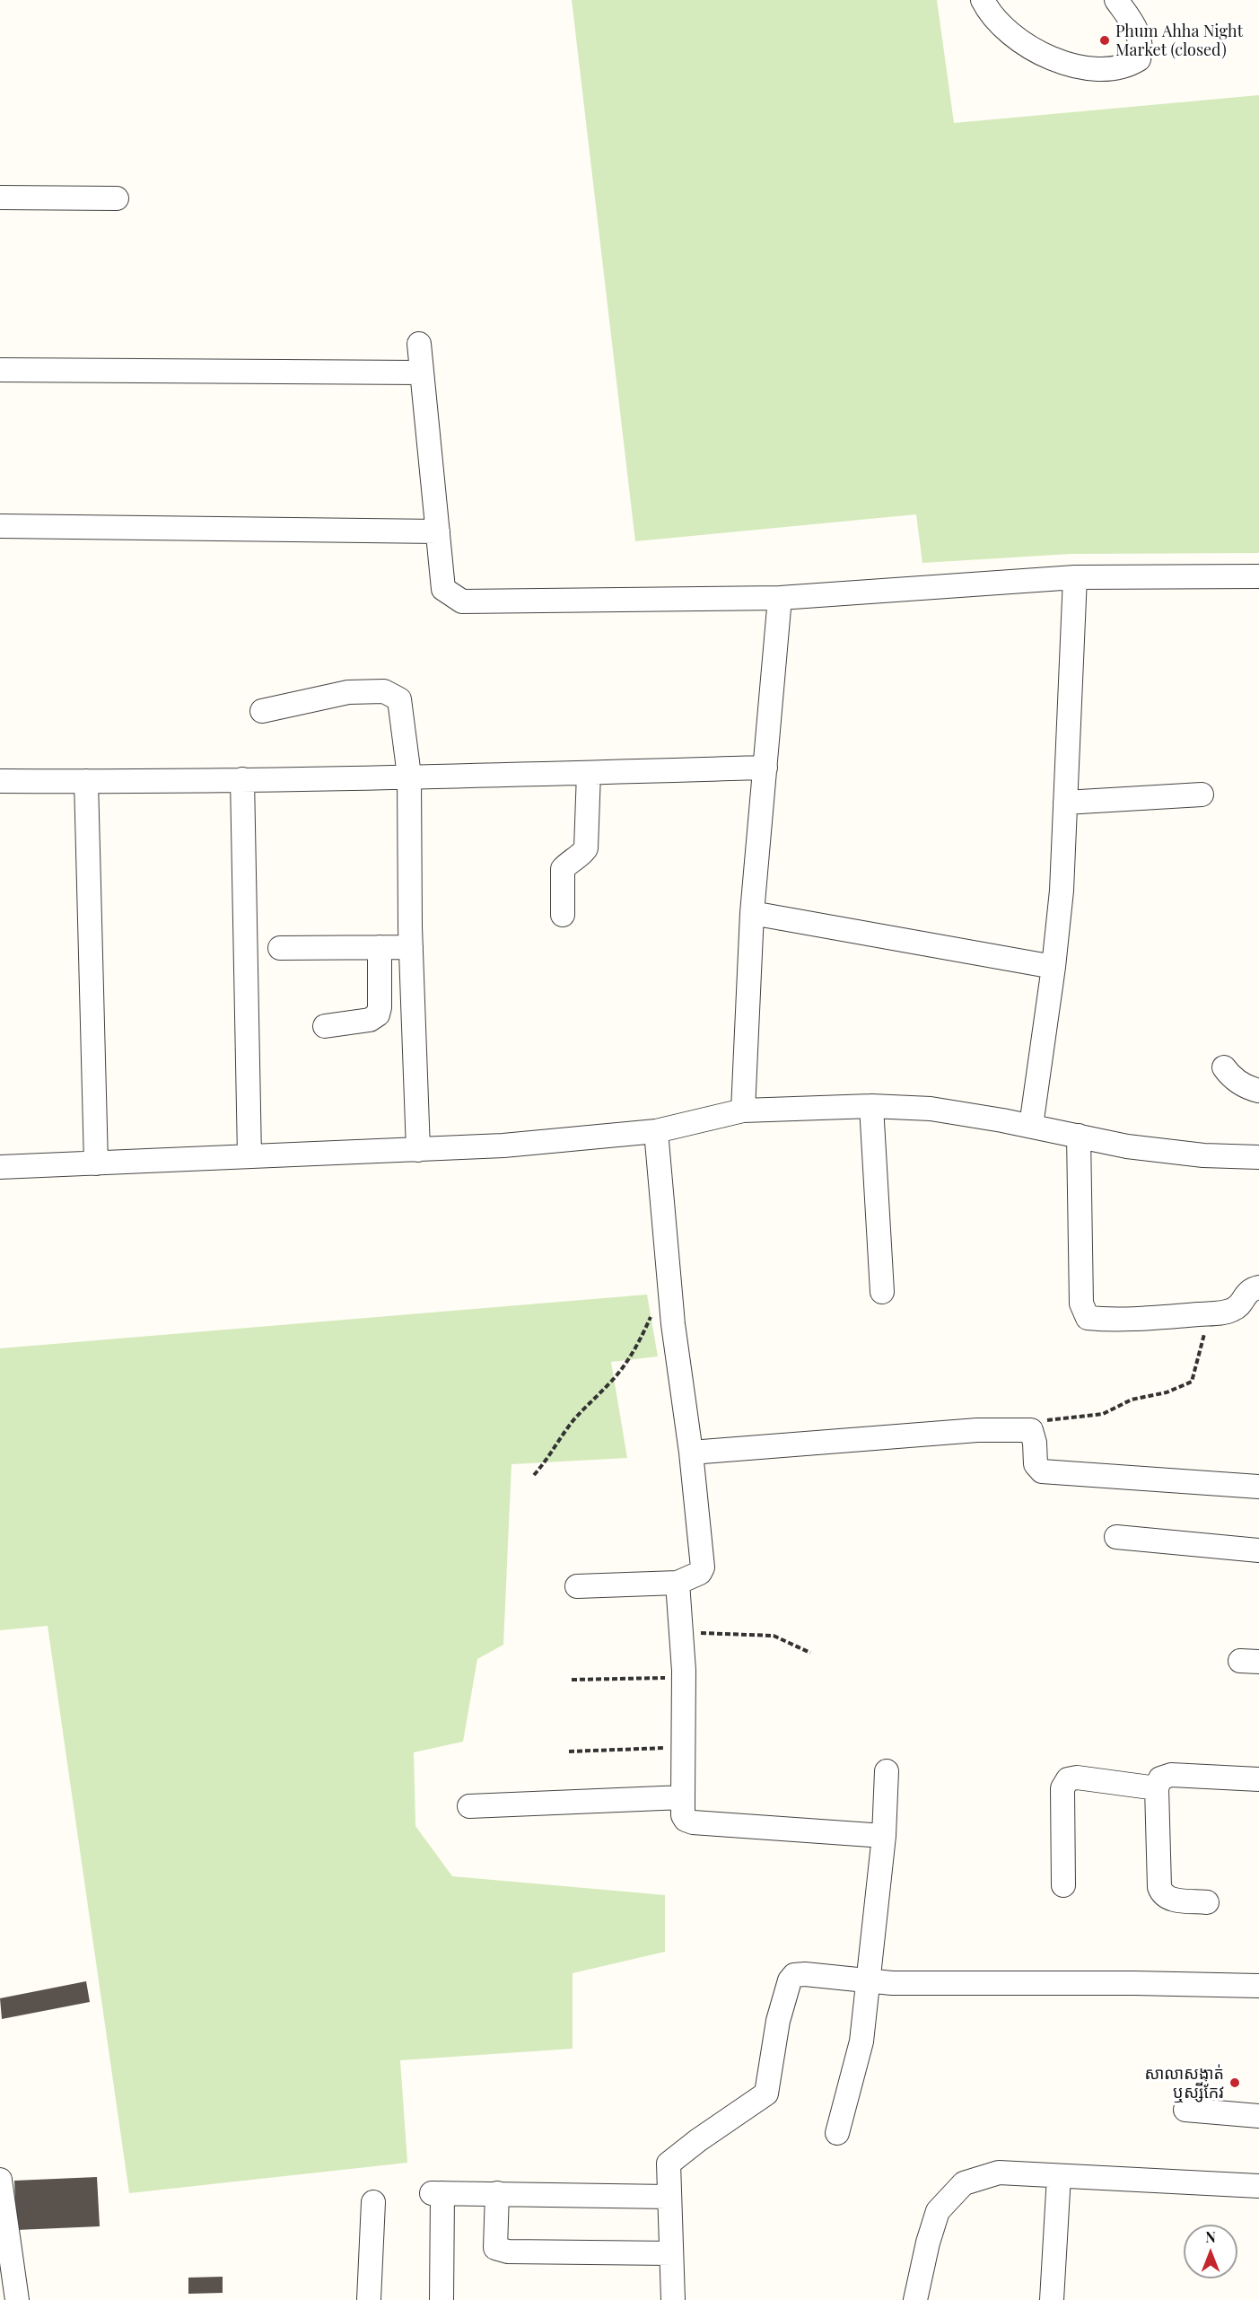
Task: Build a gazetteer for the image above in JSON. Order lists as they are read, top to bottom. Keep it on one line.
{"places":["Phum Ahha Night Market (closed)","សាលាសង្កាត់ ឬស្សីកែវ"],"north":"top"}
